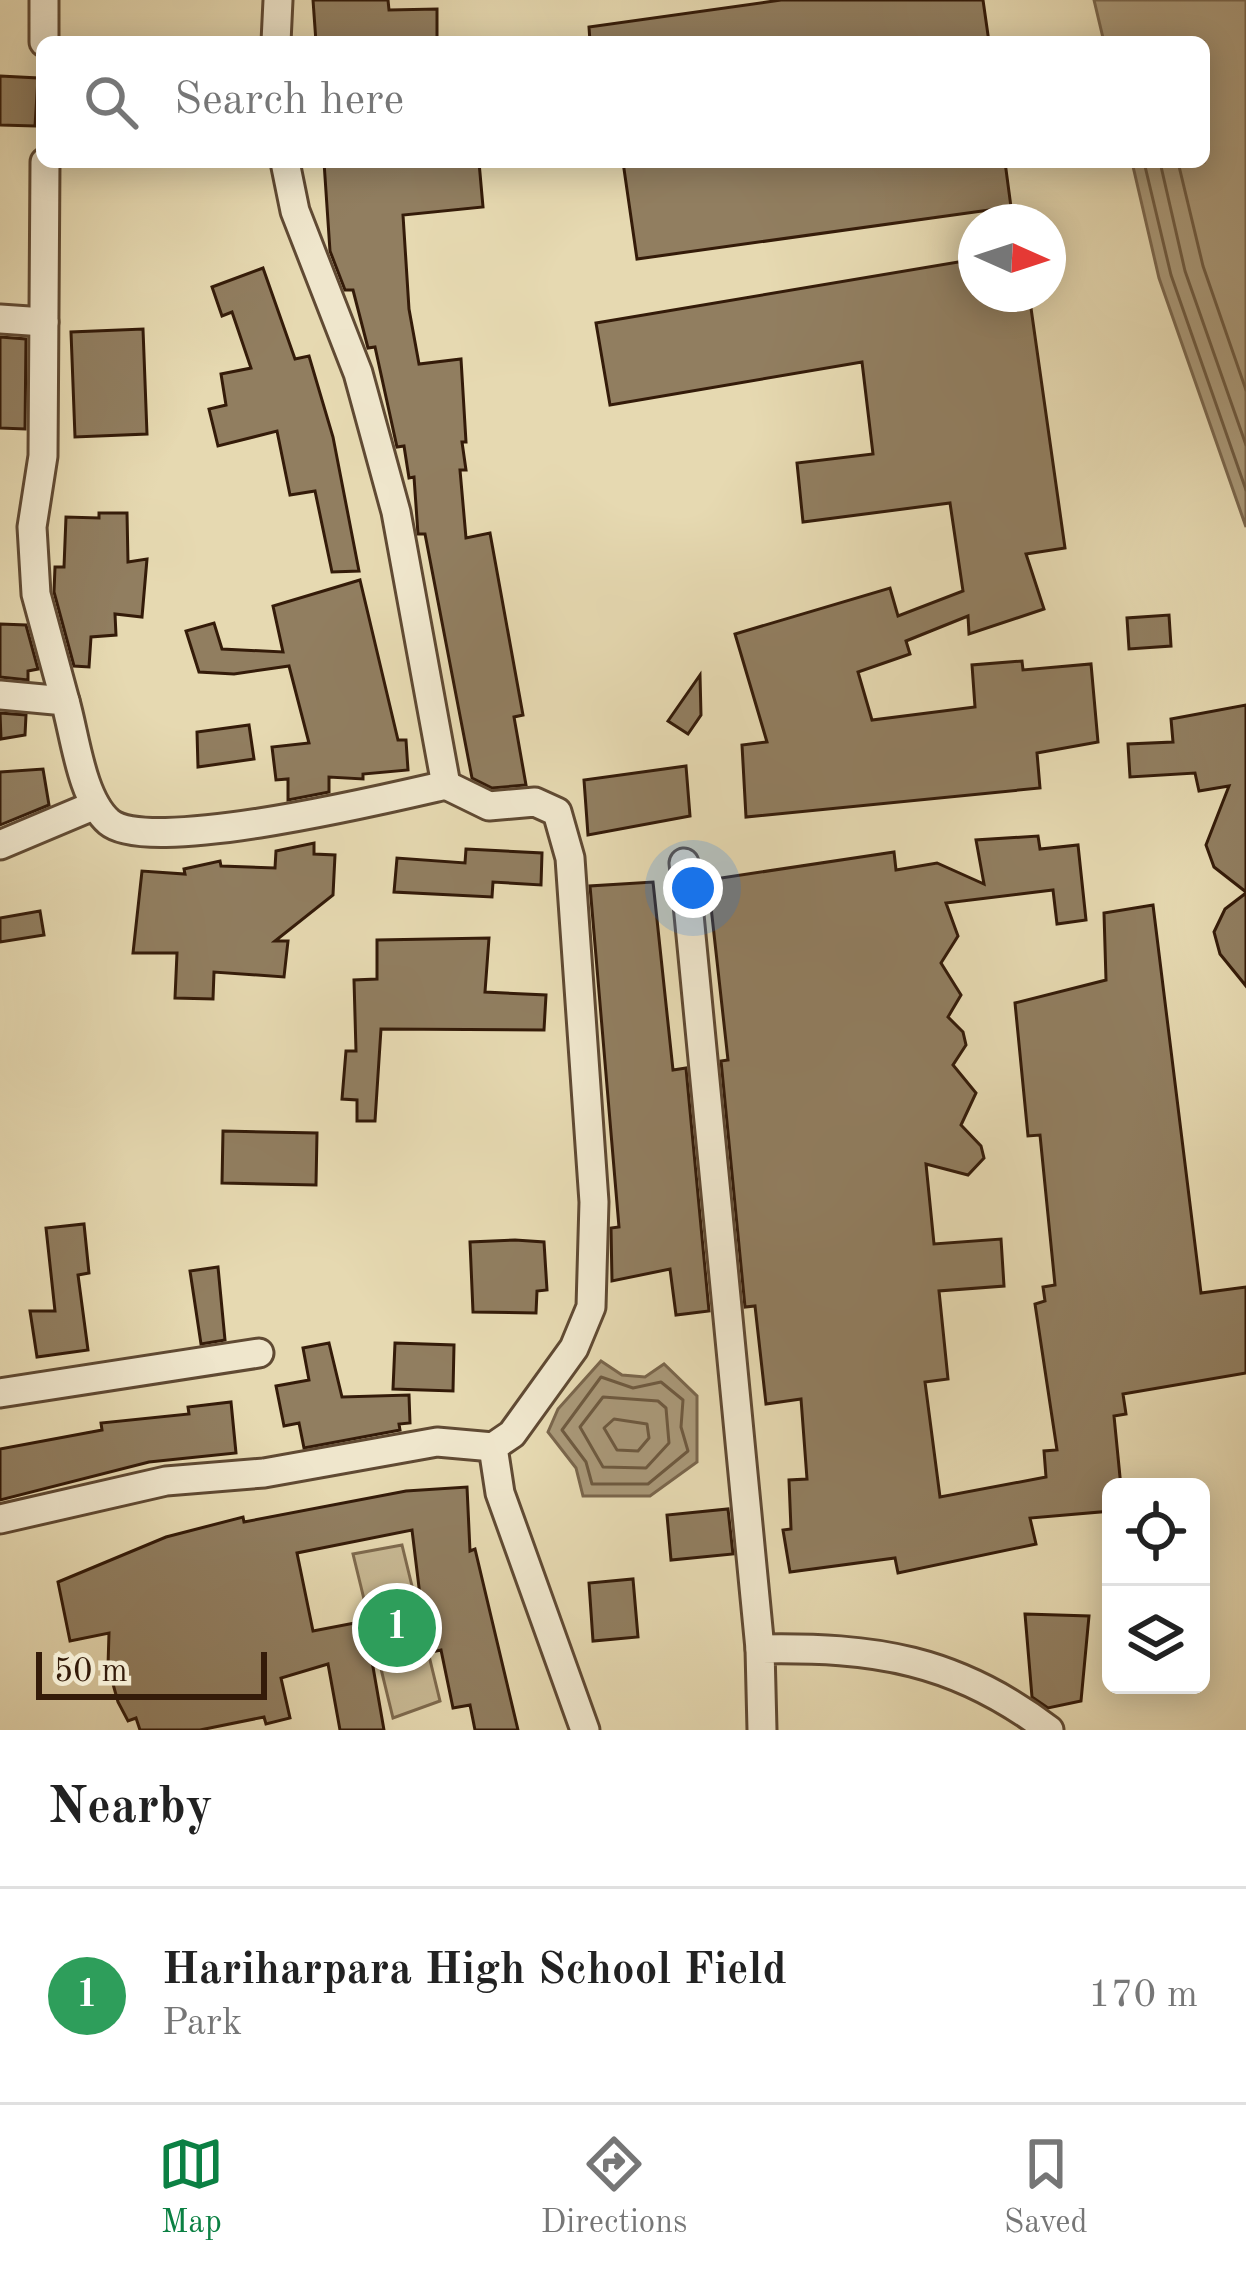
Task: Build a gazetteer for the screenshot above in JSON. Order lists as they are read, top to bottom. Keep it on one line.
{"scale_bar":"50 m","north":"right","page":{"search":"Search here","pins":"1","scale":"50 m","heading":"Nearby","list":[{"mark":"1","name":"Hariharpara High School Field","note":"Park","value":"170 m"}],"nav":["Map","Directions","Saved"]}}
